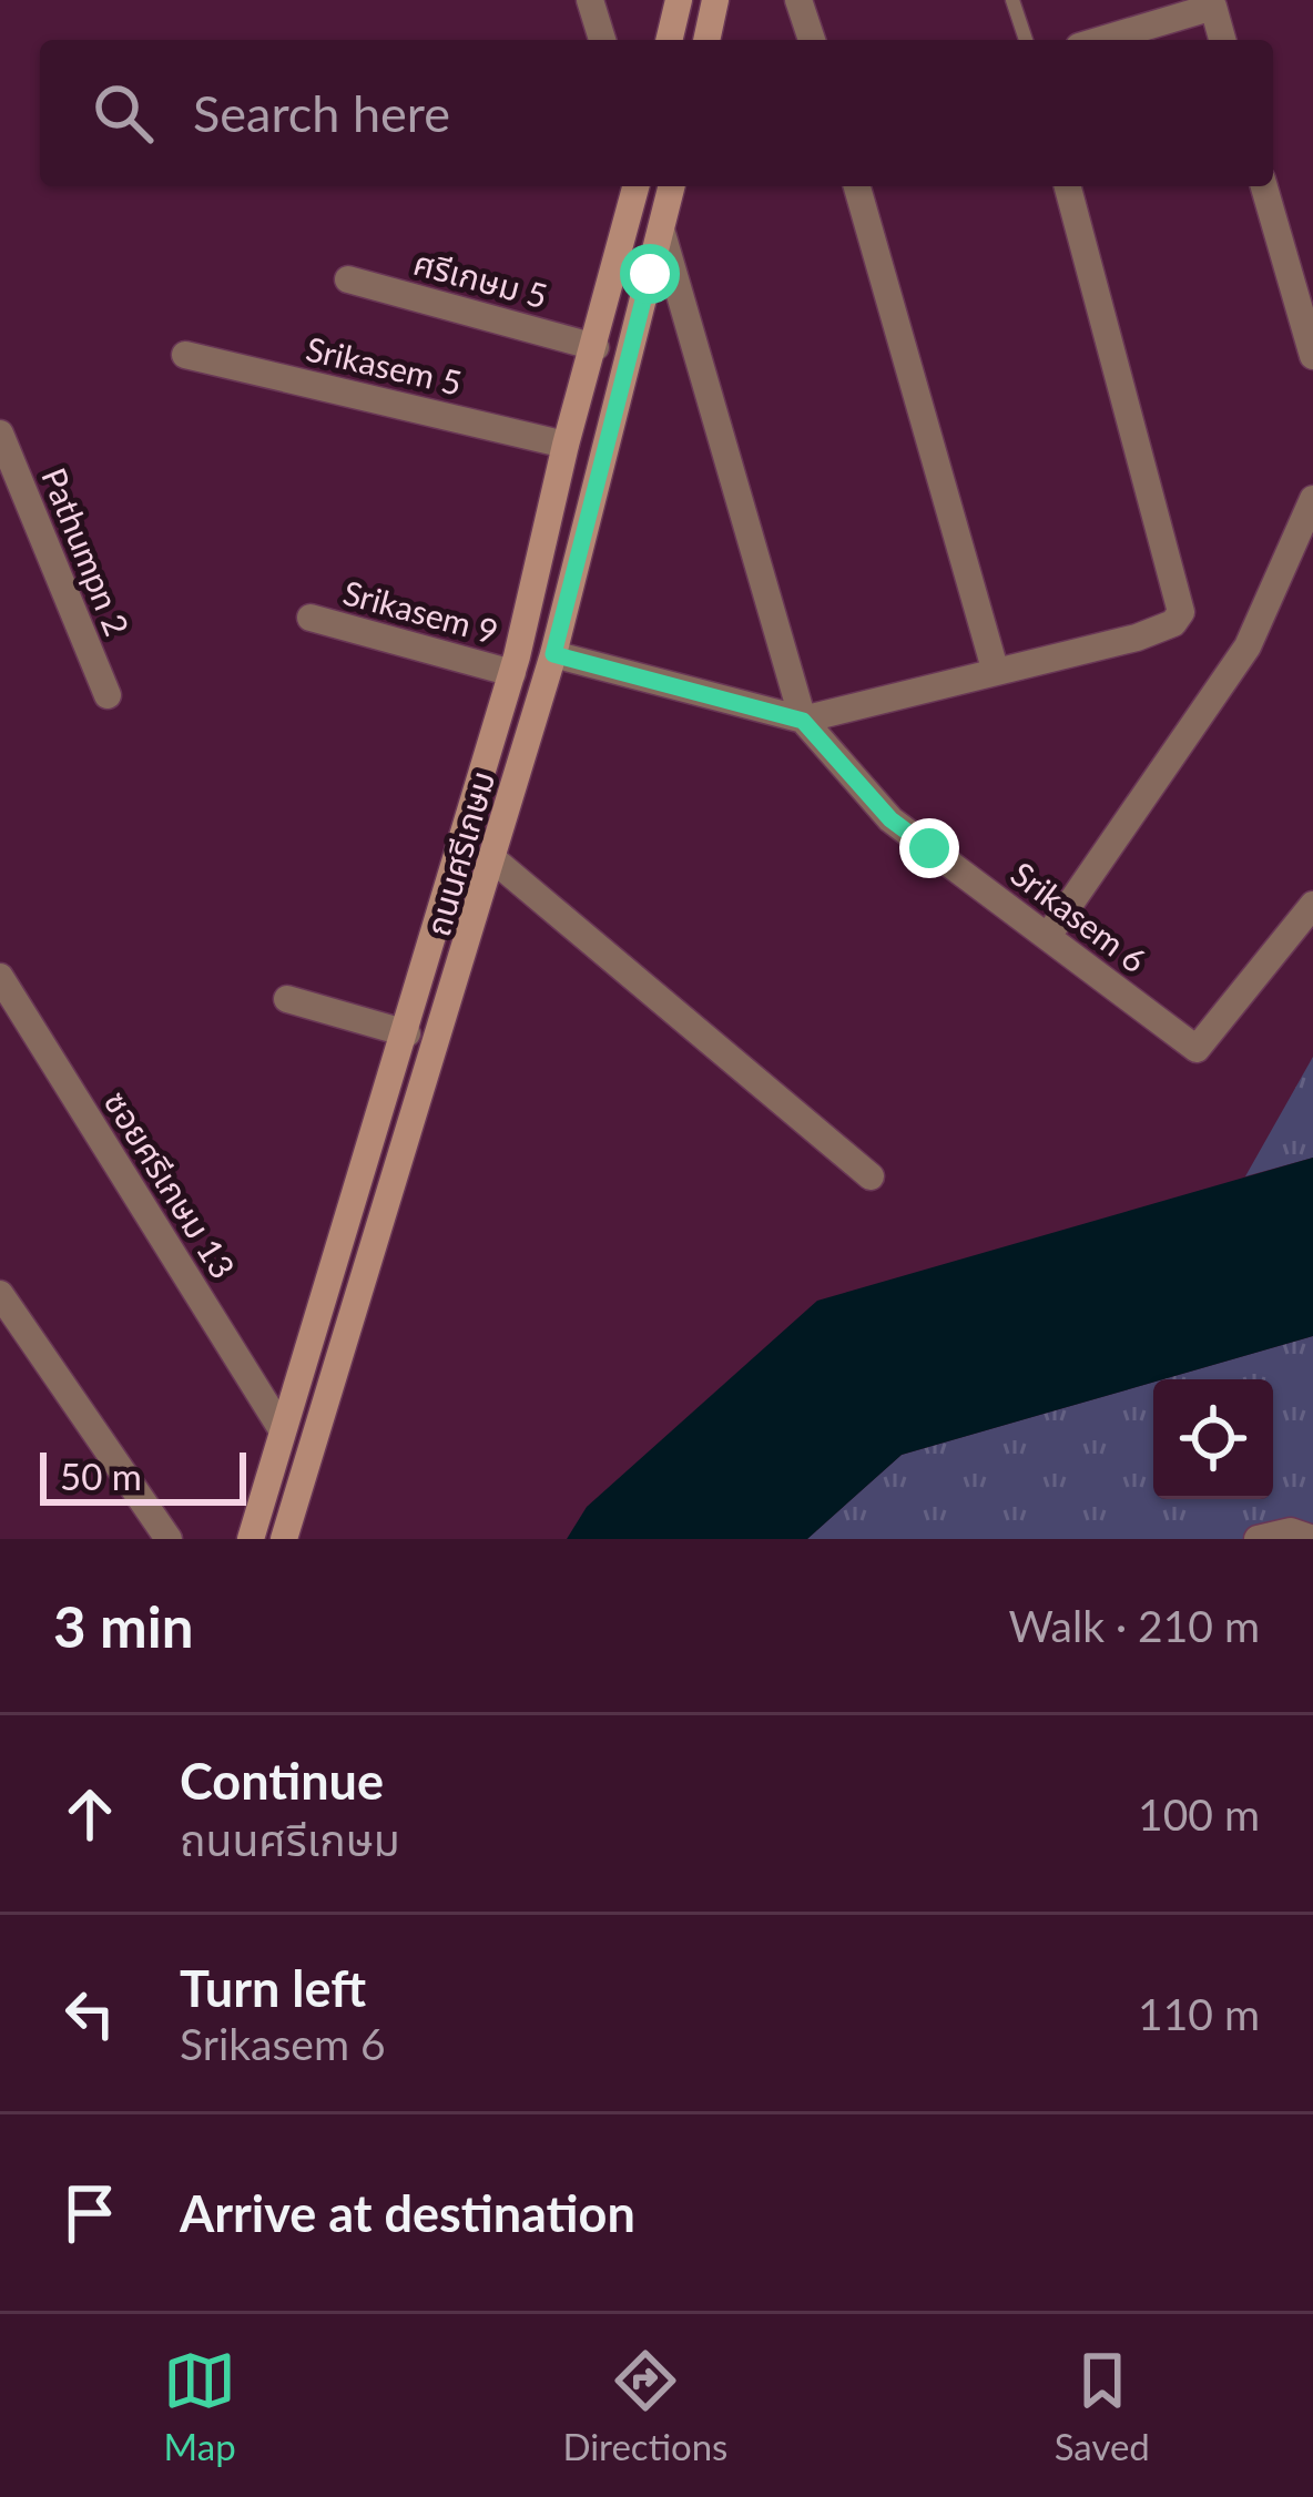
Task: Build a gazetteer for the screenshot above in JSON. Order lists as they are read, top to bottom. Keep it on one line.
{"streets":{"main road":["ถนนศรีเกษม"],"street":["ศรีเกษม 5","Srikasem 5","Pathumpn 2","Srikasem 9","Srikasem 6","ซอยศรีเกษม 13"]},"crossings":[["ศรีเกษม 5","ถนนศรีเกษม"],["Srikasem 5","ถนนศรีเกษม"],["Srikasem 9","ถนนศรีเกษม"],["ถนนศรีเกษม","ซอยศรีเกษม 13"]],"scale_bar":"50 m","page":{"search":"Search here","scale":"50 m","heading":["3 min","Walk · 210 m"],"list":[["Continue","ถนนศรีเกษม","100 m"],["Turn left","Srikasem 6","110 m"],"Arrive at destination"],"nav":["Map","Directions","Saved"]}}
